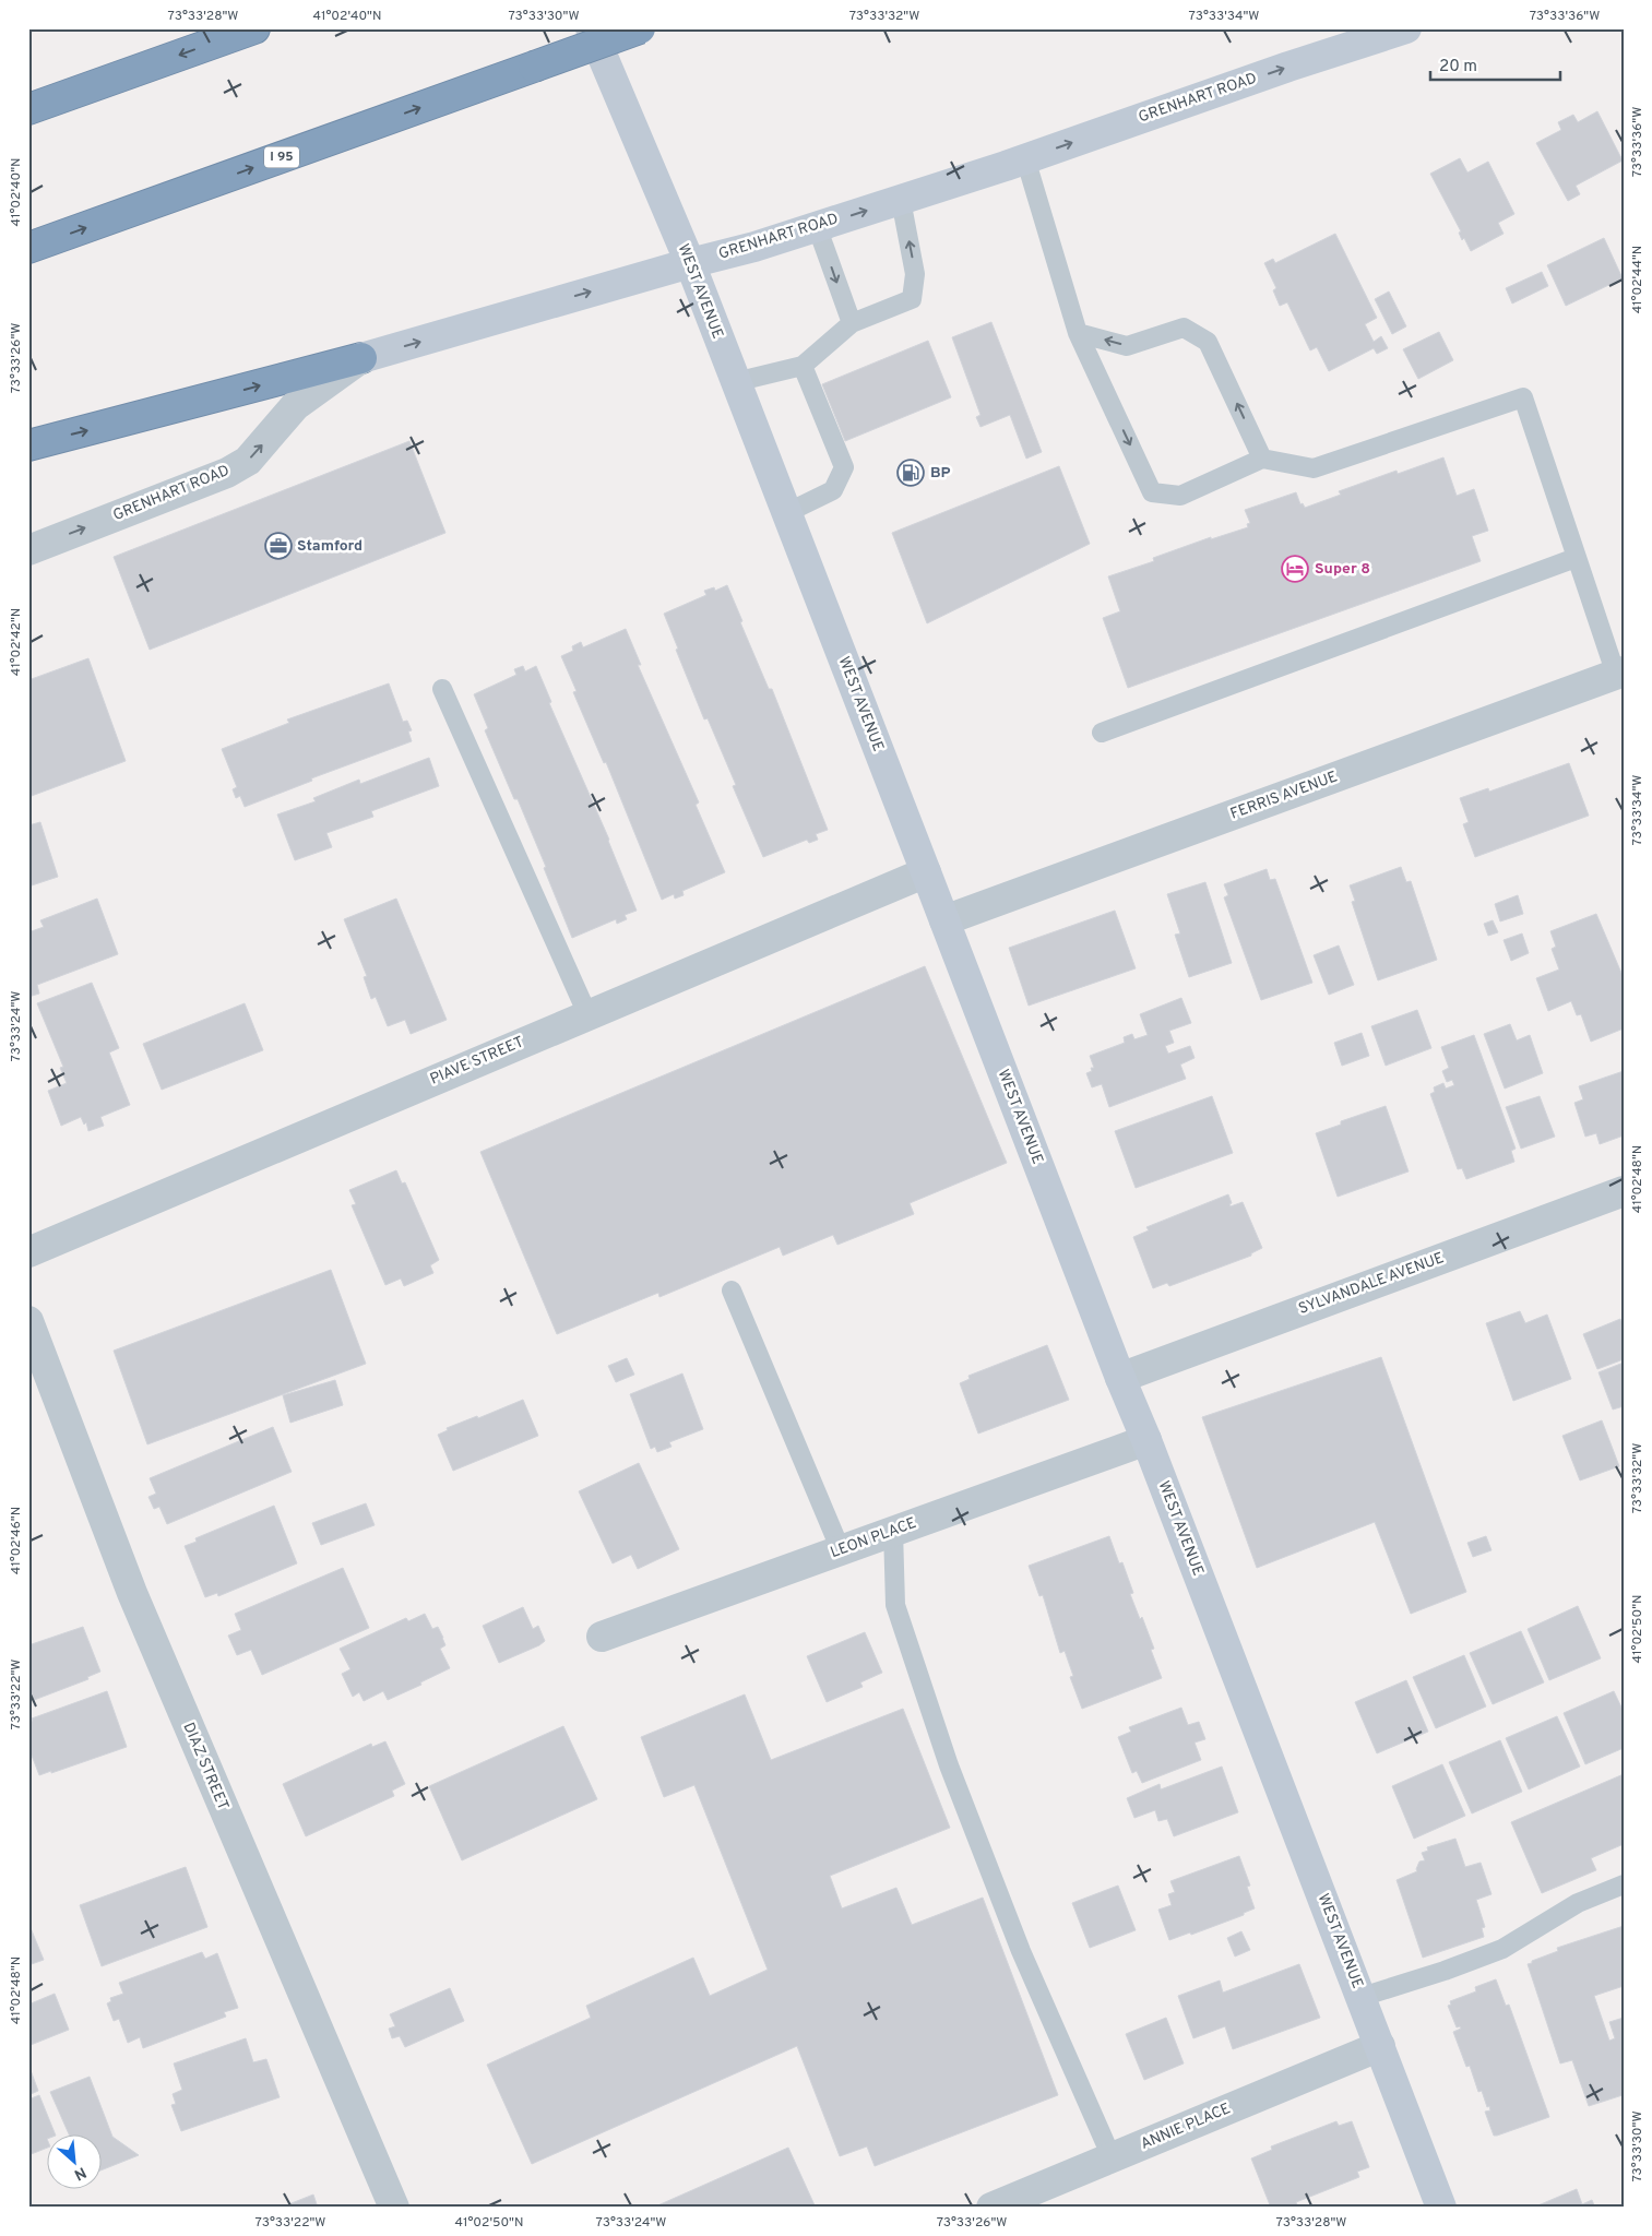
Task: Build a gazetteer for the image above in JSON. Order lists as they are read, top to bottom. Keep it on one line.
{"streets":{"highway":["I 95"],"main road":["GRENHART ROAD","WEST AVENUE"],"street":["FERRIS AVENUE","PIAVE STREET","SYLVANDALE AVENUE","LEON PLACE","DIAZ STREET","ANNIE PLACE"]},"crossings":[["GRENHART ROAD","WEST AVENUE"],["WEST AVENUE","FERRIS AVENUE"],["WEST AVENUE","PIAVE STREET"],["WEST AVENUE","SYLVANDALE AVENUE"],["WEST AVENUE","LEON PLACE"],["WEST AVENUE","ANNIE PLACE"]],"one_way":["GRENHART ROAD"],"places":{"fuel station":["BP"],"office":["Stamford"],"hotel":["Super 8"]},"scale_bar":"20 m","north":"bottom right","coordinates":["73°33'28\"W","41°02'40\"N","73°33'30\"W","73°33'32\"W","73°33'34\"W","73°33'36\"W","41°02'44\"N","73°33'26\"W","41°02'42\"N","73°33'24\"W","41°02'48\"N","41°02'46\"N","41°02'50\"N","73°33'22\"W"]}
